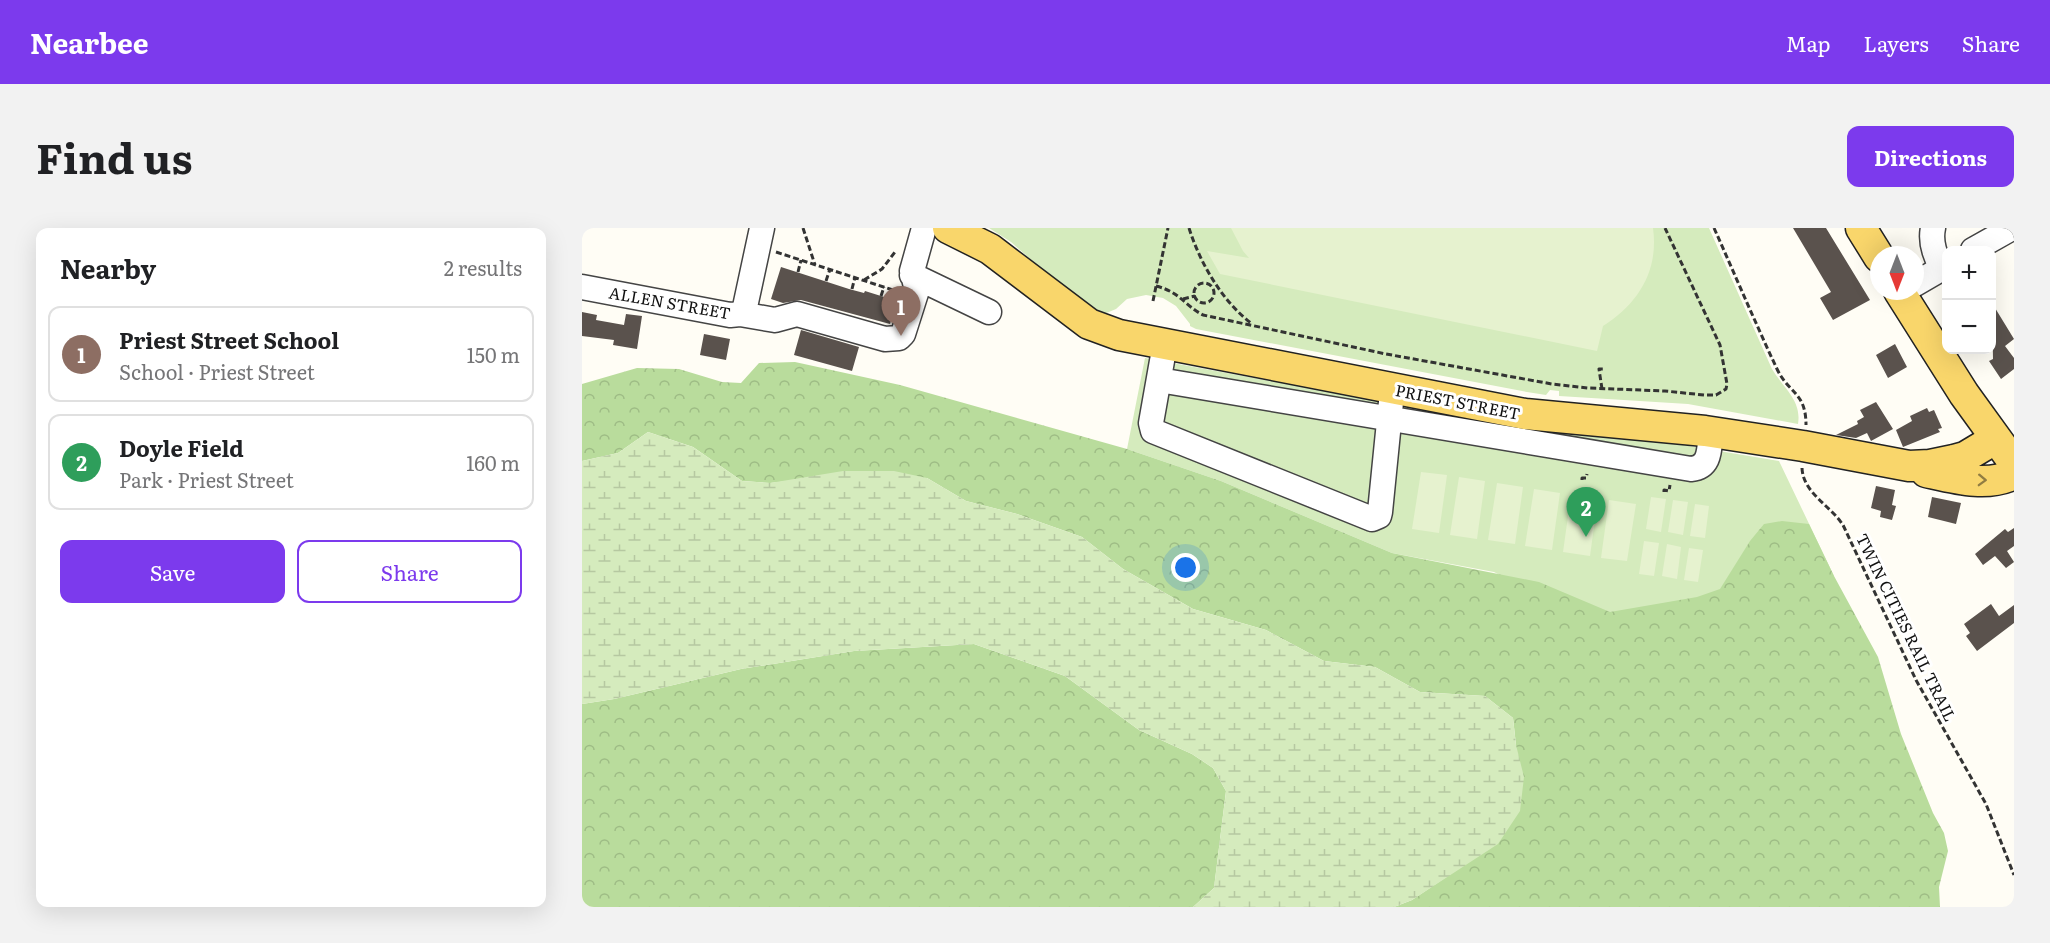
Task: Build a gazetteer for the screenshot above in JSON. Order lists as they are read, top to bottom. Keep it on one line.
{"streets":{"main road":["PRIEST STREET"],"street":["ALLEN STREET"],"path":["TWIN CITIES RAIL TRAIL"]},"north":"bottom","page":{"header":"Nearbee","nav":["Map","Layers","Share"],"title":"Find us","buttons":["Directions",["Save","Share"]],"heading":["Nearby","2 results"],"map_buttons":["+","−"],"pins":["1","2"],"list":[{"mark":"1","name":"Priest Street School","note":"School · Priest Street","value":"150 m"},{"mark":"2","name":"Doyle Field","note":"Park · Priest Street","value":"160 m"}]}}
